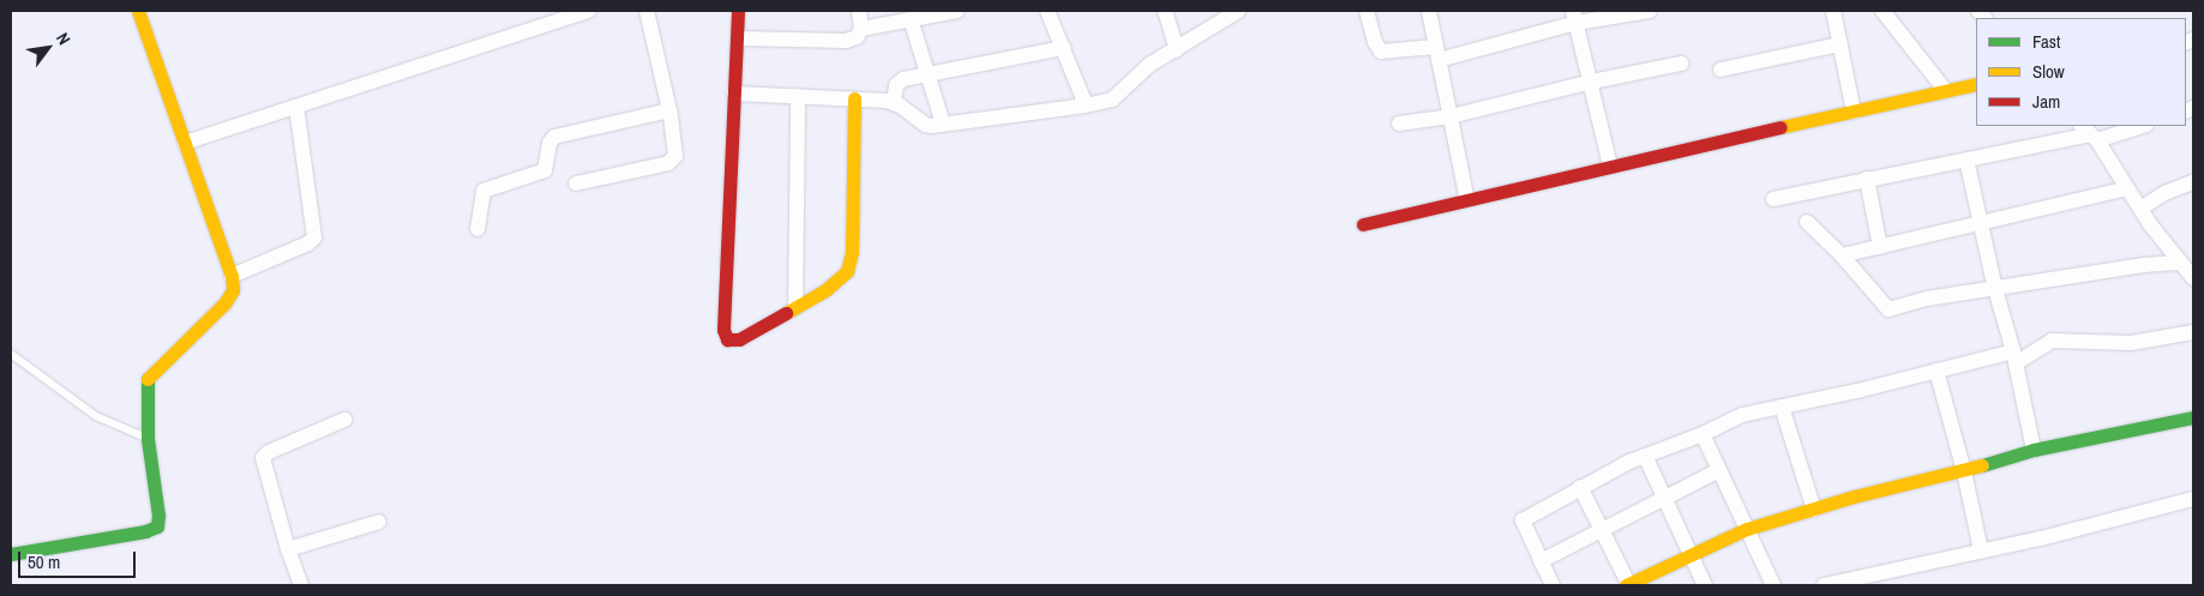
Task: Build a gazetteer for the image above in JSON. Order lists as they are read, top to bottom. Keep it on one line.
{"legend":["Fast","Slow","Jam"],"scale_bar":"50 m","north":"top right"}
